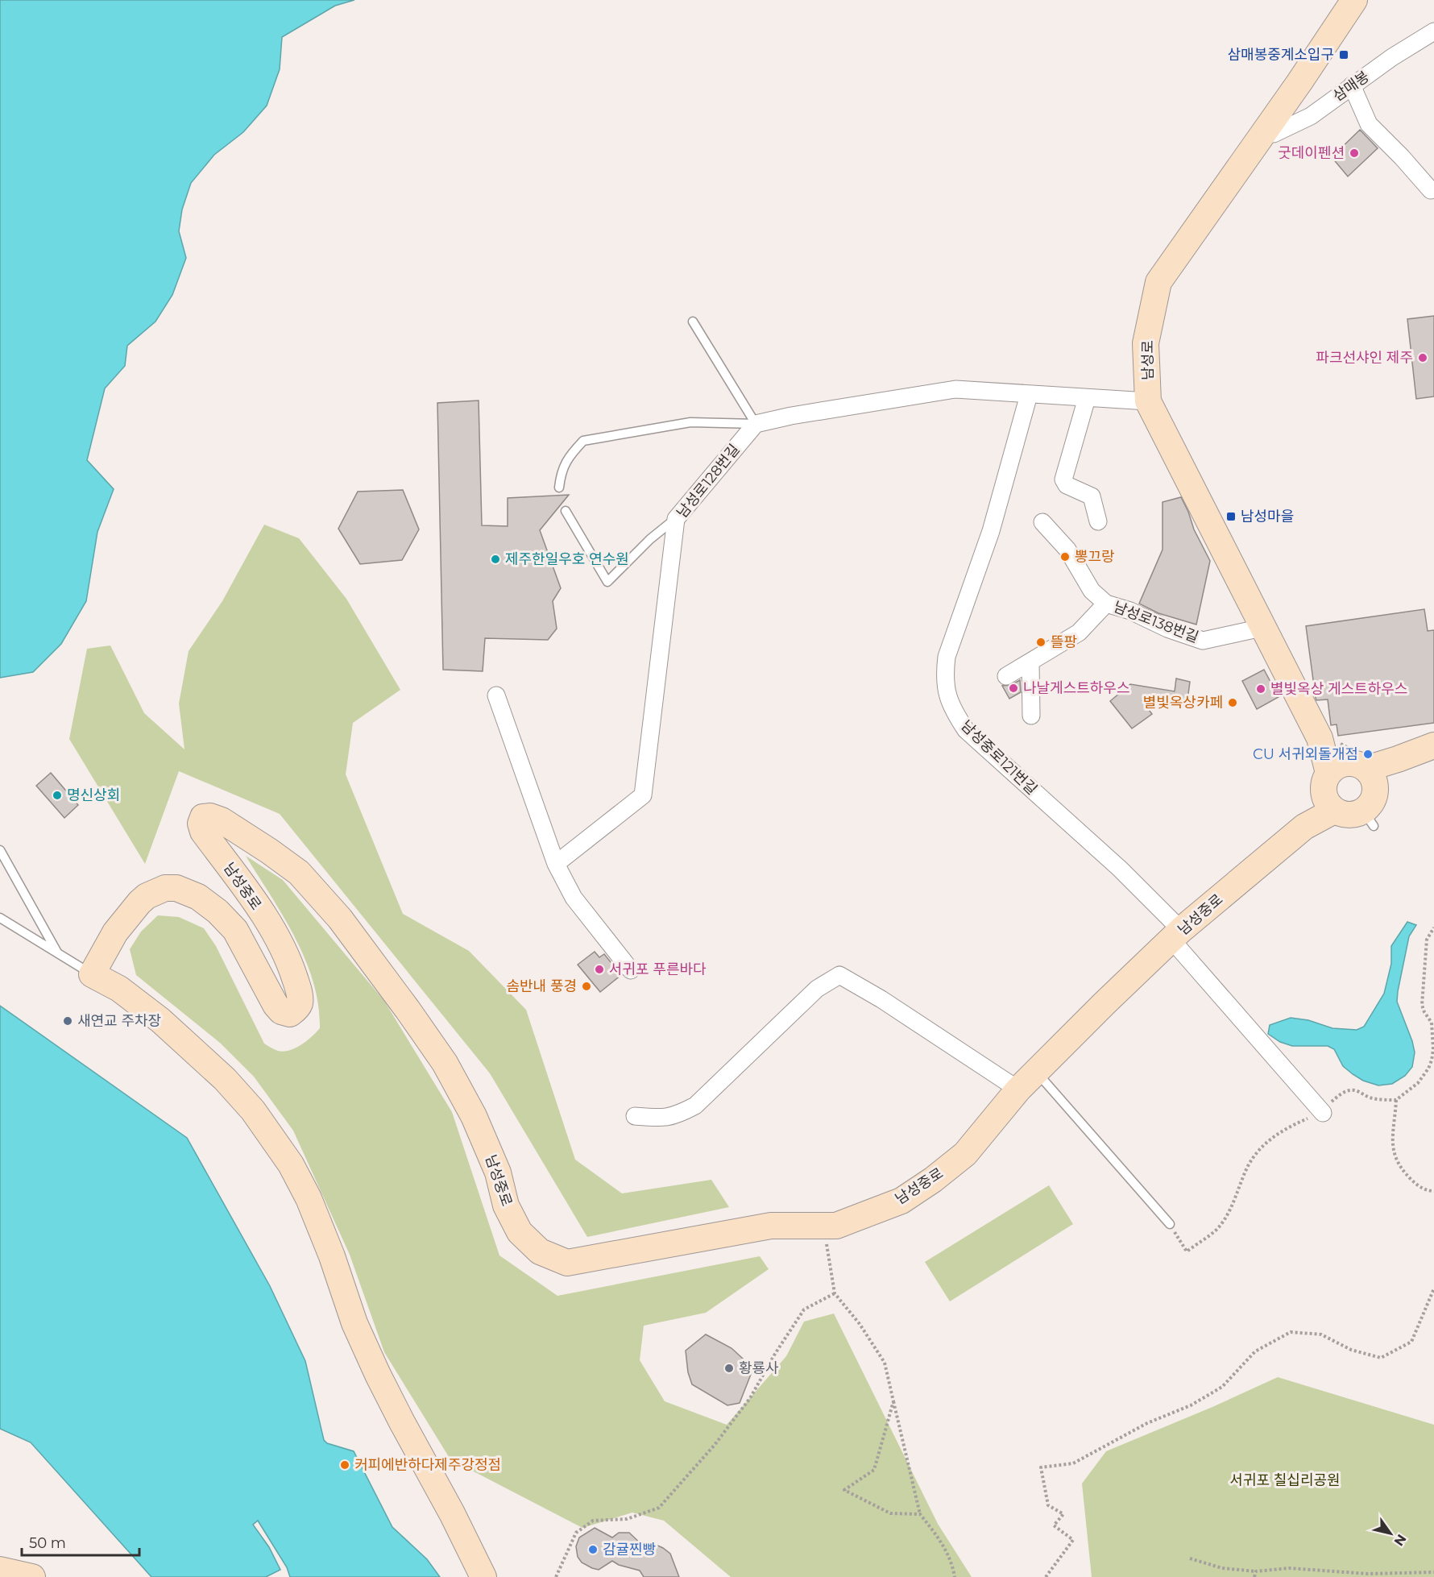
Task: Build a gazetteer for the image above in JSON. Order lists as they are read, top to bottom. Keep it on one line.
{"streets":{"street":["삼매봉","남성로","남성로128번길","남성로138번길","남성중로121번길","남성중로"]},"crossings":[["삼매봉","남성로"],["남성로","남성로138번길"],["남성중로121번길","남성중로"]],"parks":["서귀포 칠십리공원"],"places":{"transit":["삼매봉중계소입구","남성마을"],"other":["굿데이펜션","파크선샤인 제주","뽕끄랑","제주한일우호 연수원","뜰팡","나날게스트하우스","별빛옥상 게스트하우스","별빛옥상카페","CU 서귀외돌개점","명신상회","서귀포 푸른바다","솜반내 풍경","새연교 주차장","황룡사","커피에반하다제주강정점","감귤찐빵"]},"scale_bar":"50 m","north":"bottom right"}
